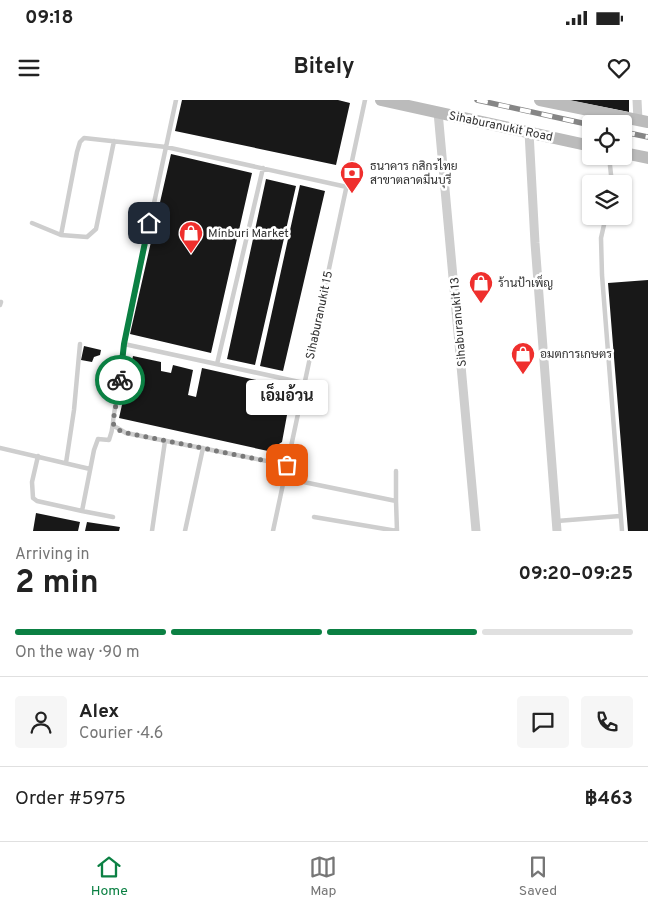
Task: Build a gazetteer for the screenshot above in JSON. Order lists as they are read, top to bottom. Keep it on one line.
{"streets":{"main road":["Sihaburanukit Road"],"street":["Sihaburanukit 13"],"lane":["Sihaburanukit 15"]},"crossings":[["Sihaburanukit Road","Sihaburanukit 13"]],"places":{"bank":["ธนาคาร กสิกรไทย สาขาตลาดมีนบุรี"],"shop":["Minburi Market","ร้านป้าเพ็ญ","อมตการเกษตร"],"other":["เอ็มอ้วน"]},"page":{"status":"09:18","header":"Bitely","bubble":"เอ็มอ้วน","heading":["2 min","Arriving in","09:20–09:25"],"panel":["Alex","Courier · 4.6","Order #5975","฿463"],"bar":"On the way · 90 m","tabs":["Home","Map","Saved"]}}
